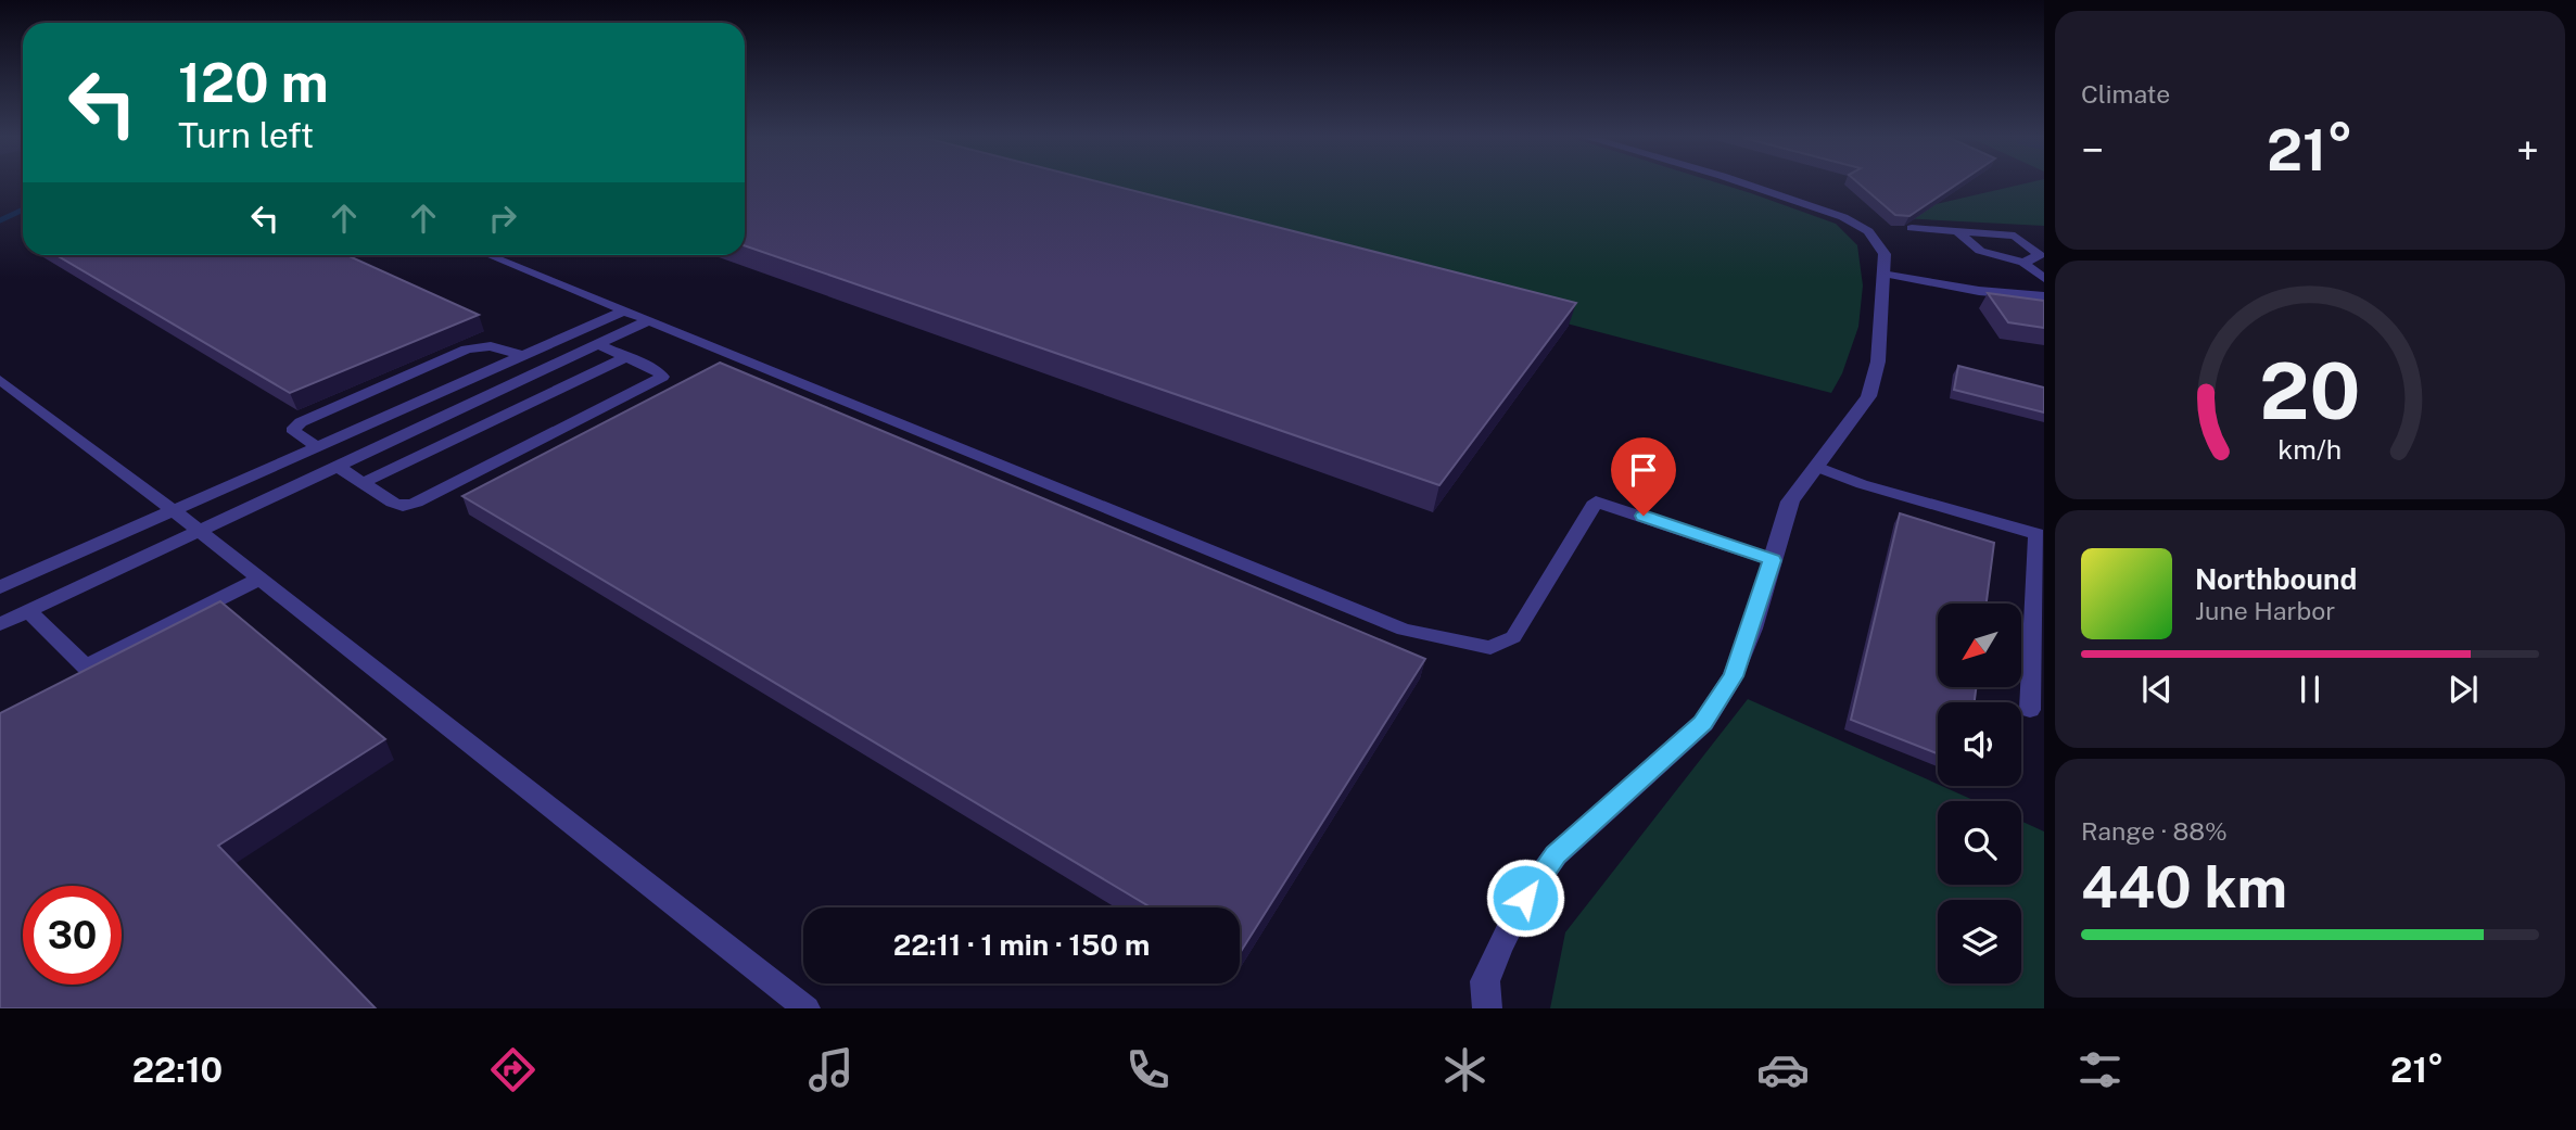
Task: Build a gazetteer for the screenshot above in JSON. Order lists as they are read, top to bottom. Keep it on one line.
{"north":"bottom left","page":{"tile":["Climate",["Range · 88%","440 km"]],"turn":["120 m","Turn left"],"heat":["−","21°","+"],"song":["Northbound","June Harbor"],"limit":"30","trip":"22:11 · 1 min · 150 m","tabs":["22:10","21°"],"gauge":["20","km/h"]}}
